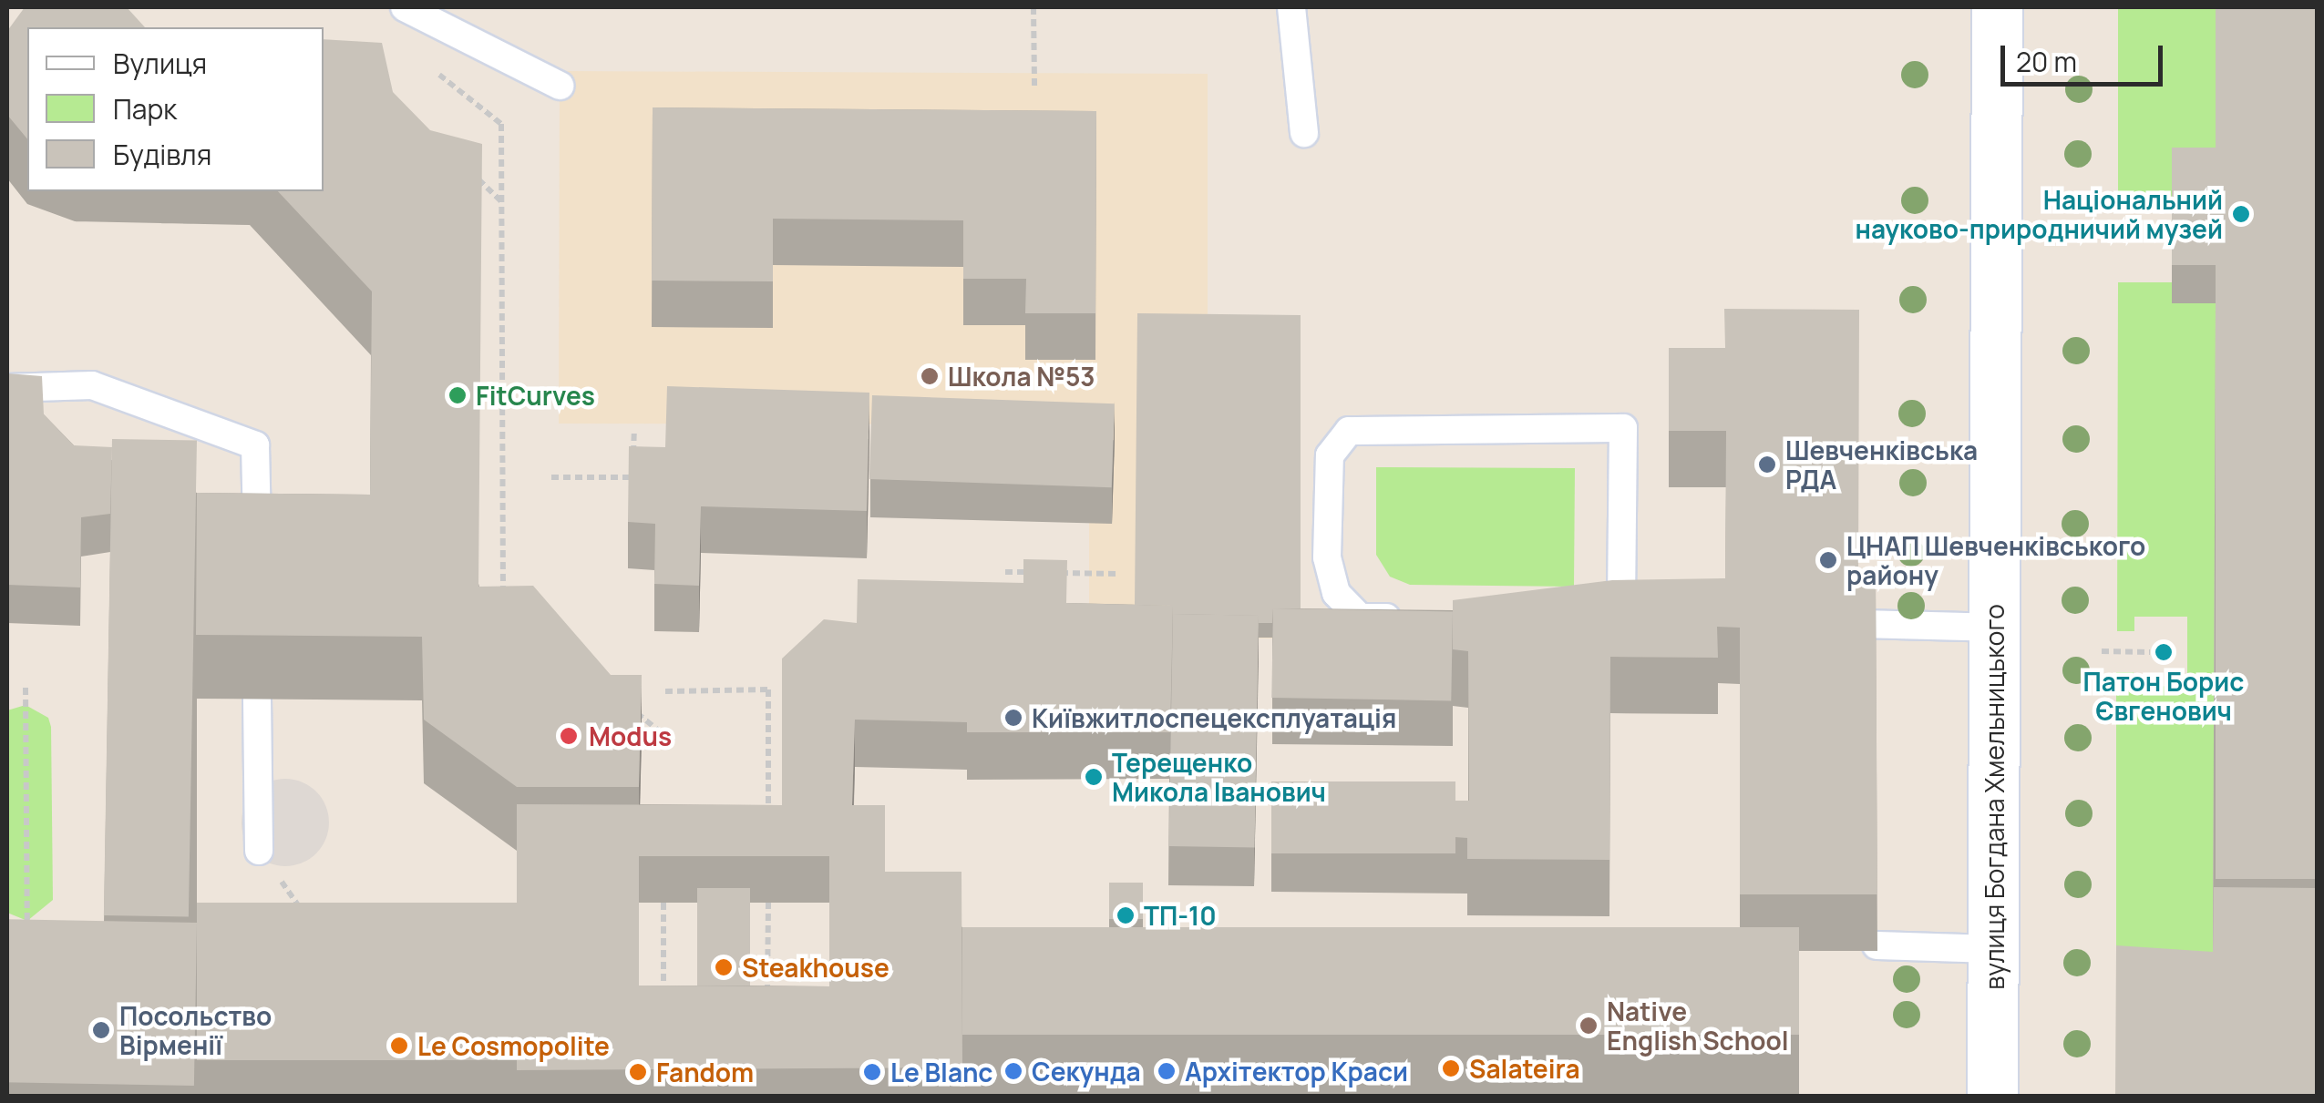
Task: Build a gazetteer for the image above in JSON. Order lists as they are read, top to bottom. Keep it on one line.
{"streets":{"street":["вулиця Богдана Хмельницького"]},"places":["Національний науково-природничий музей","Школа №53","FitCurves","Шевченківська РДА","ЦНАП Шевченківського району","Патон Борис Євгенович","Київжитлоспецексплуатація","Modus","Терещенко Микола Іванович","ТП-10","Steakhouse","Native English School","Посольство Вірменії","Le Cosmopolite","Salateira","Секунда","Архітектор Краси","Fandom","Le Blanc"],"legend":["Вулиця","Парк","Будівля"],"scale_bar":"20 m"}
